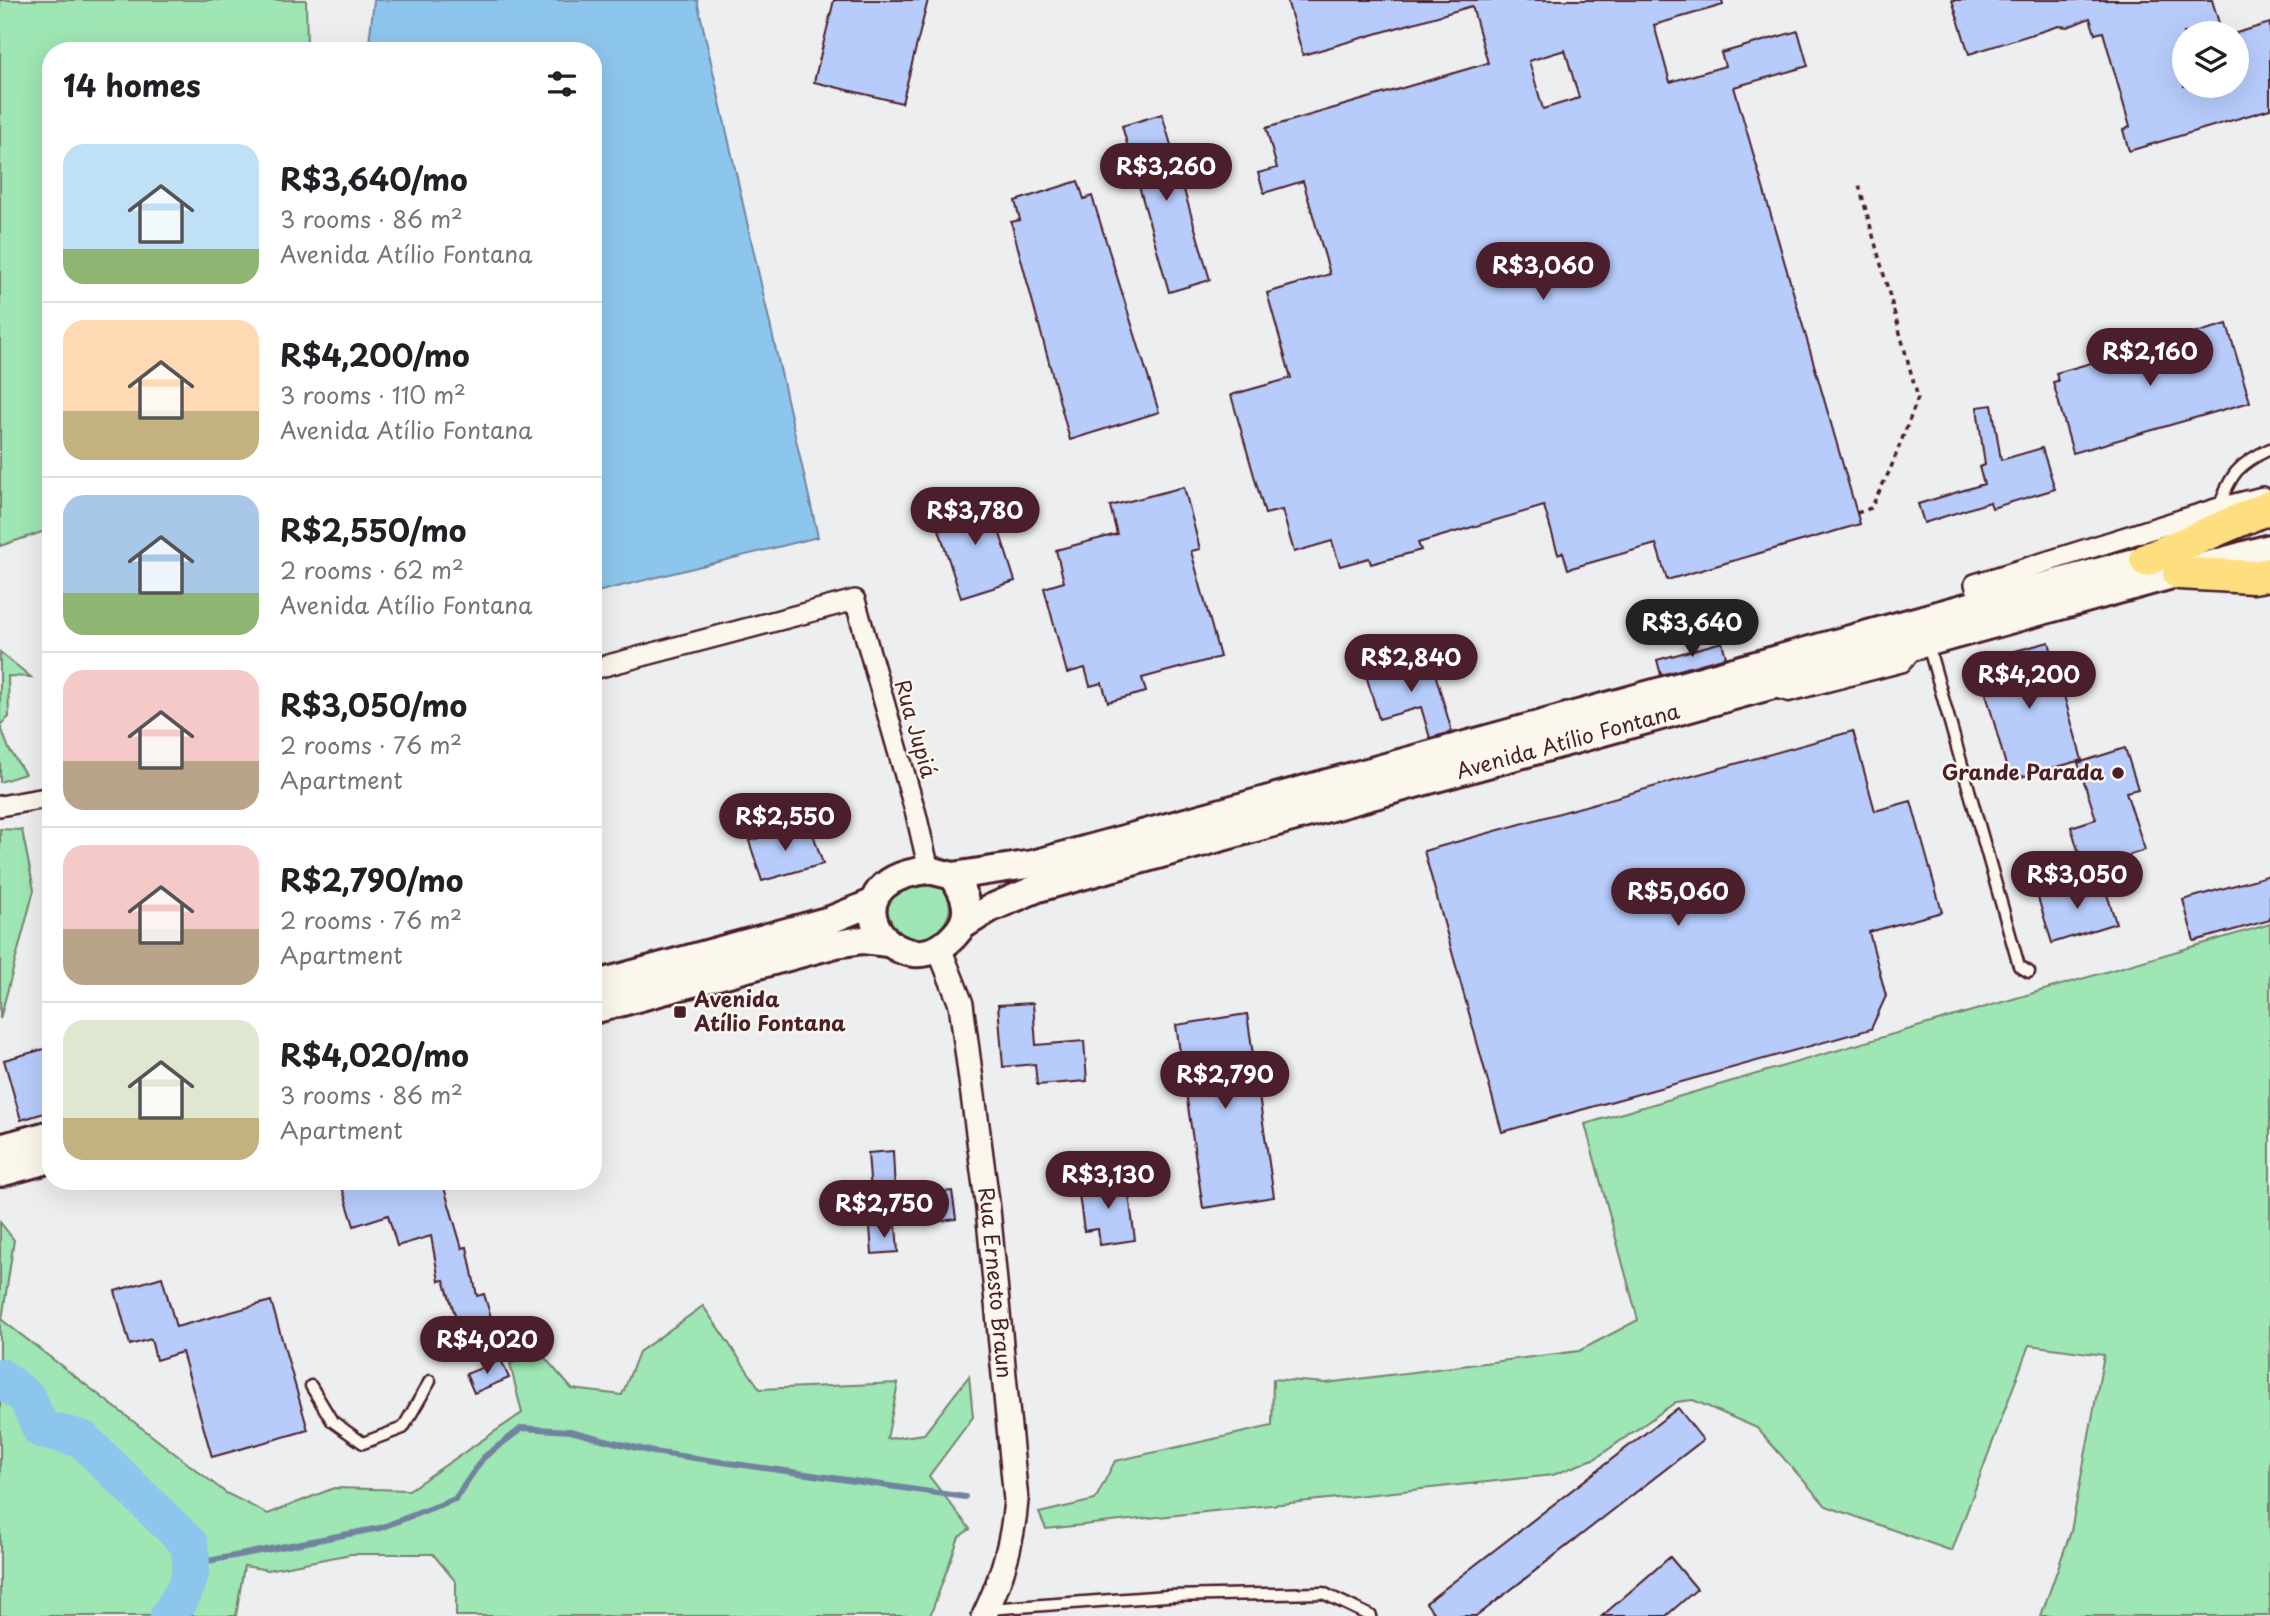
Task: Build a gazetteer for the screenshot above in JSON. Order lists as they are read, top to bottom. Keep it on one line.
{"streets":{"main road":["Avenida Atílio Fontana"],"street":["Rua Jupiá","Rua Ernesto Braun"]},"crossings":[["Rua Jupiá","Avenida Atílio Fontana"],["Rua Jupiá","Rua Ernesto Braun"],["Avenida Atílio Fontana","Rua Ernesto Braun"]],"places":{"other":["Grande Parada"],"transit":["Avenida Atílio Fontana"]},"page":{"heading":"14 homes","list":[{"name":"R$3,640/mo","note":"3 rooms · 86 m² · Avenida Atílio Fontana"},{"name":"R$4,200/mo","note":"3 rooms · 110 m² · Avenida Atílio Fontana"},{"name":"R$2,550/mo","note":"2 rooms · 62 m² · Avenida Atílio Fontana"},{"name":"R$3,050/mo","note":"2 rooms · 76 m² · Apartment"},{"name":"R$2,790/mo","note":"2 rooms · 76 m² · Apartment"},{"name":"R$4,020/mo","note":"3 rooms · 86 m² · Apartment"}],"price":["R$3,260","R$3,060","R$2,160","R$3,780","R$3,640","R$2,840","R$4,200","R$2,550","R$3,050","R$5,060","R$2,790","R$3,130","R$2,750","R$4,020"]}}
